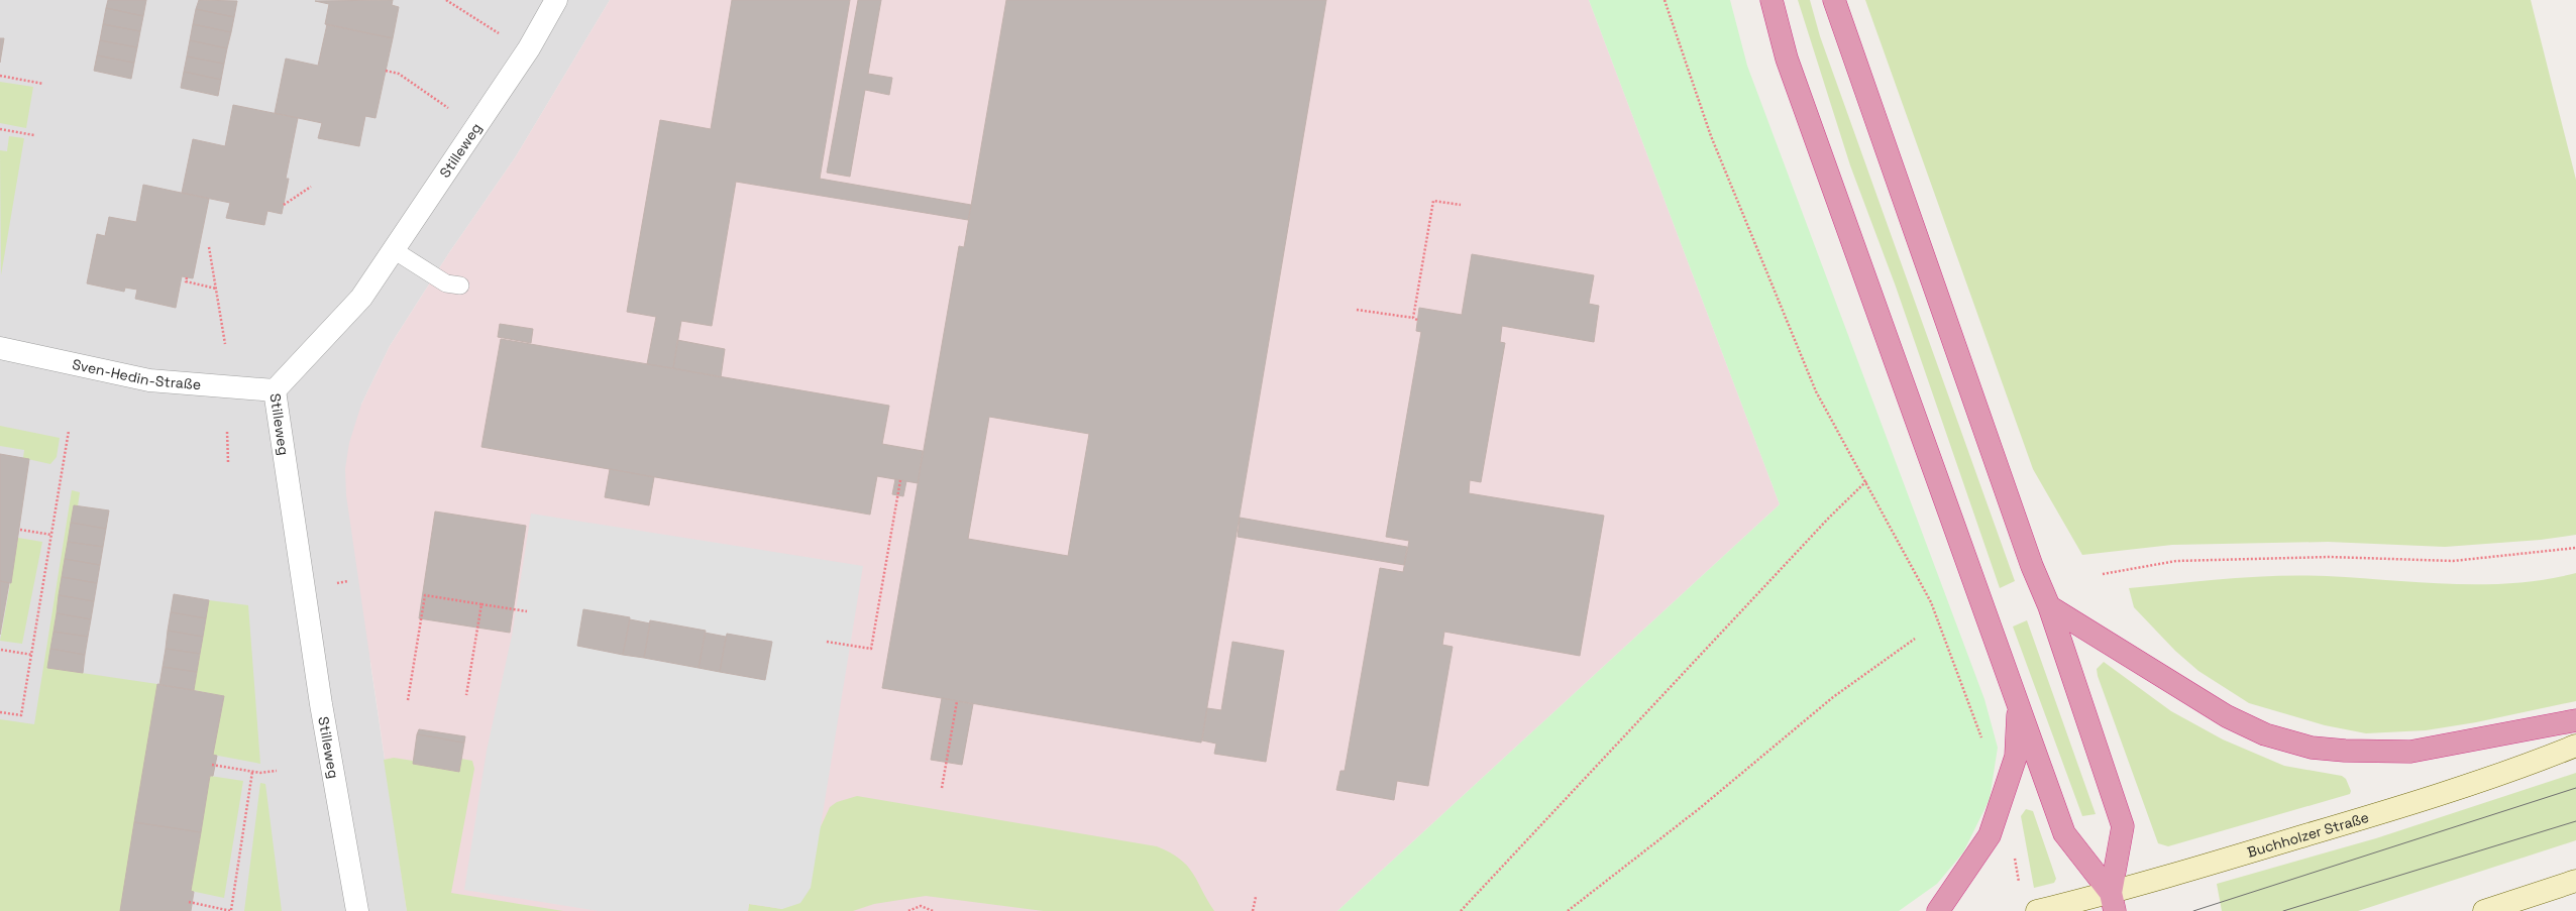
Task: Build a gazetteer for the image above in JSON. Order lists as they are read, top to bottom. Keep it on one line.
{"streets":{"main road":["Buchholzer Straße"],"street":["Stilleweg","Sven-Hedin-Straße"]},"crossings":[["Stilleweg","Sven-Hedin-Straße"]]}
